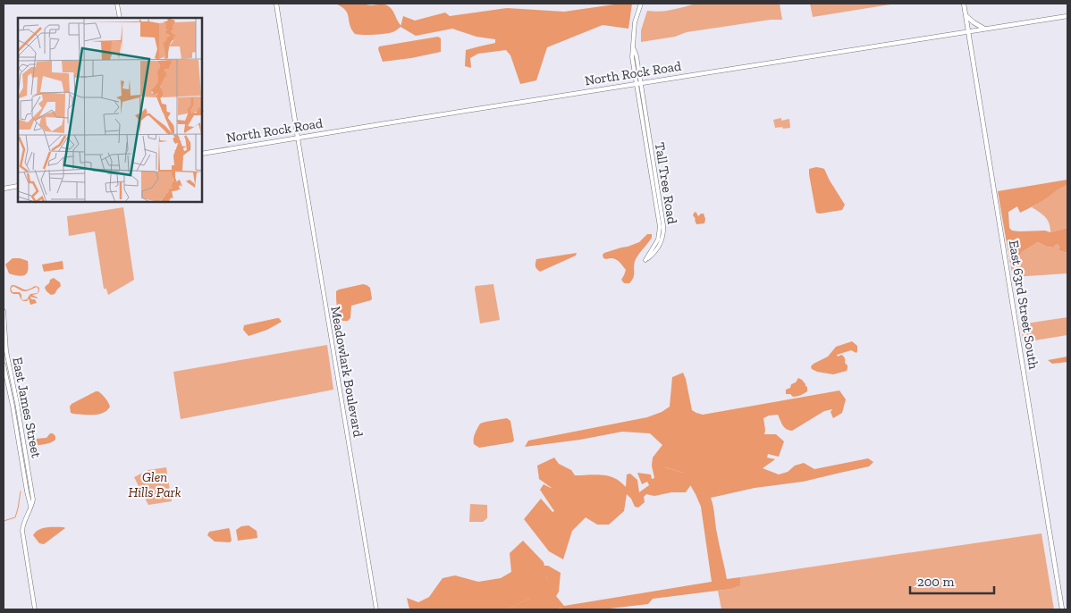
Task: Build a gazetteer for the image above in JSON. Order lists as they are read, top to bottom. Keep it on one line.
{"streets":{"main road":["North Rock Road","East 63rd Street South"],"street":["Tall Tree Road","Meadowlark Boulevard","East James Street"]},"crossings":[["North Rock Road","Tall Tree Road"],["North Rock Road","East 63rd Street South"],["North Rock Road","Meadowlark Boulevard"]],"parks":["Glen Hills Park"],"scale_bar":"200 m"}
